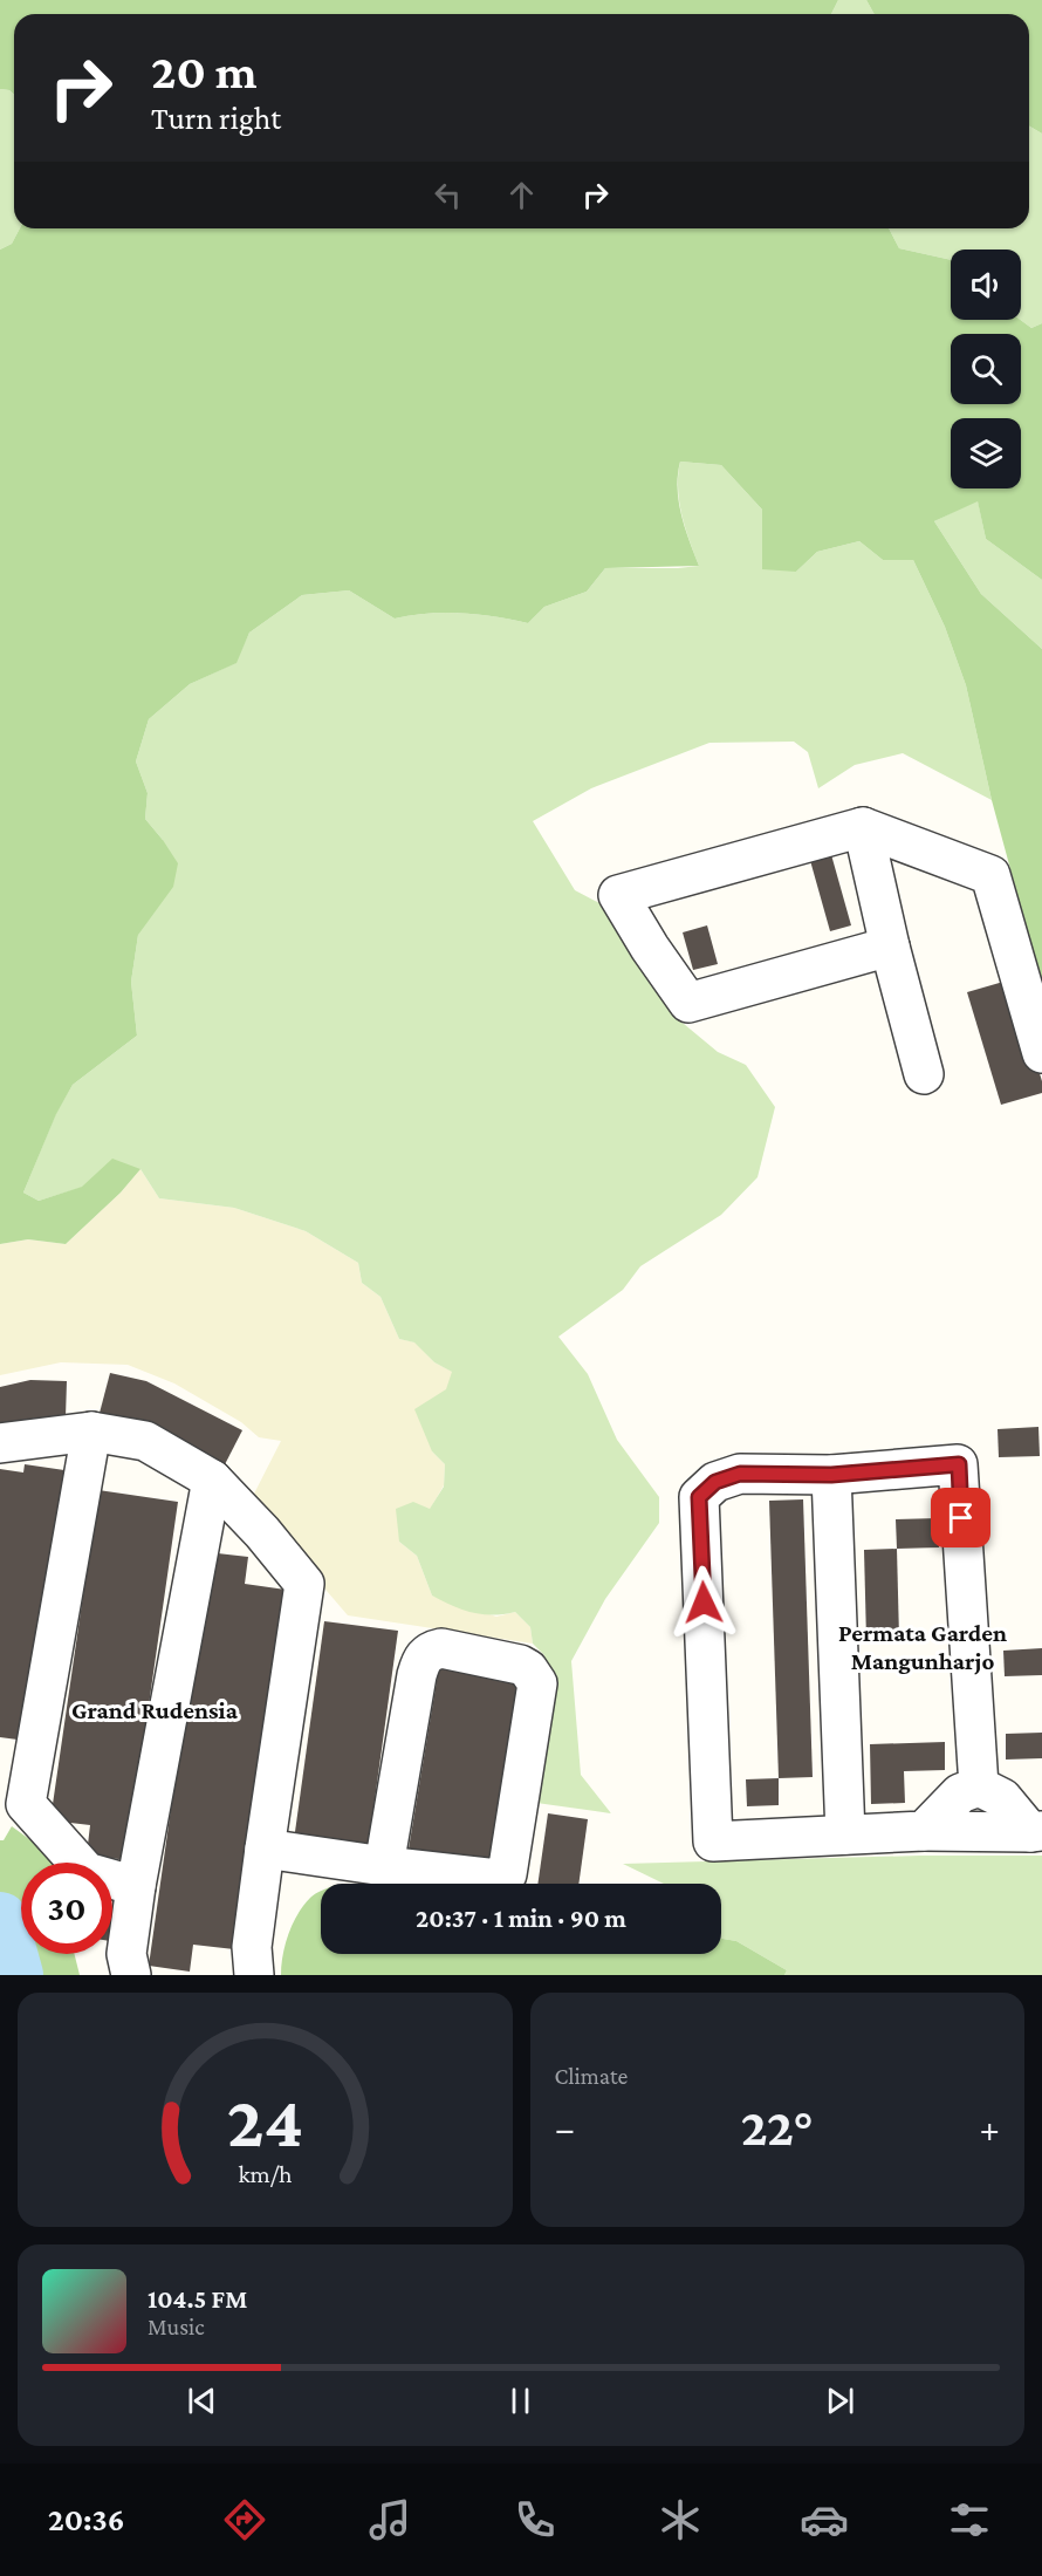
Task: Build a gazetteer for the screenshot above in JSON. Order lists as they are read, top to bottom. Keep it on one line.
{"districts":["Permata Garden Mangunharjo","Grand Rudensia"],"page":{"turn":["20 m","Turn right"],"limit":"30","trip":"20:37 · 1 min · 90 m","tile":"Climate","heat":["−","22°","+"],"song":["104.5 FM","Music"],"tabs":"20:36","gauge":["24","km/h"]}}
